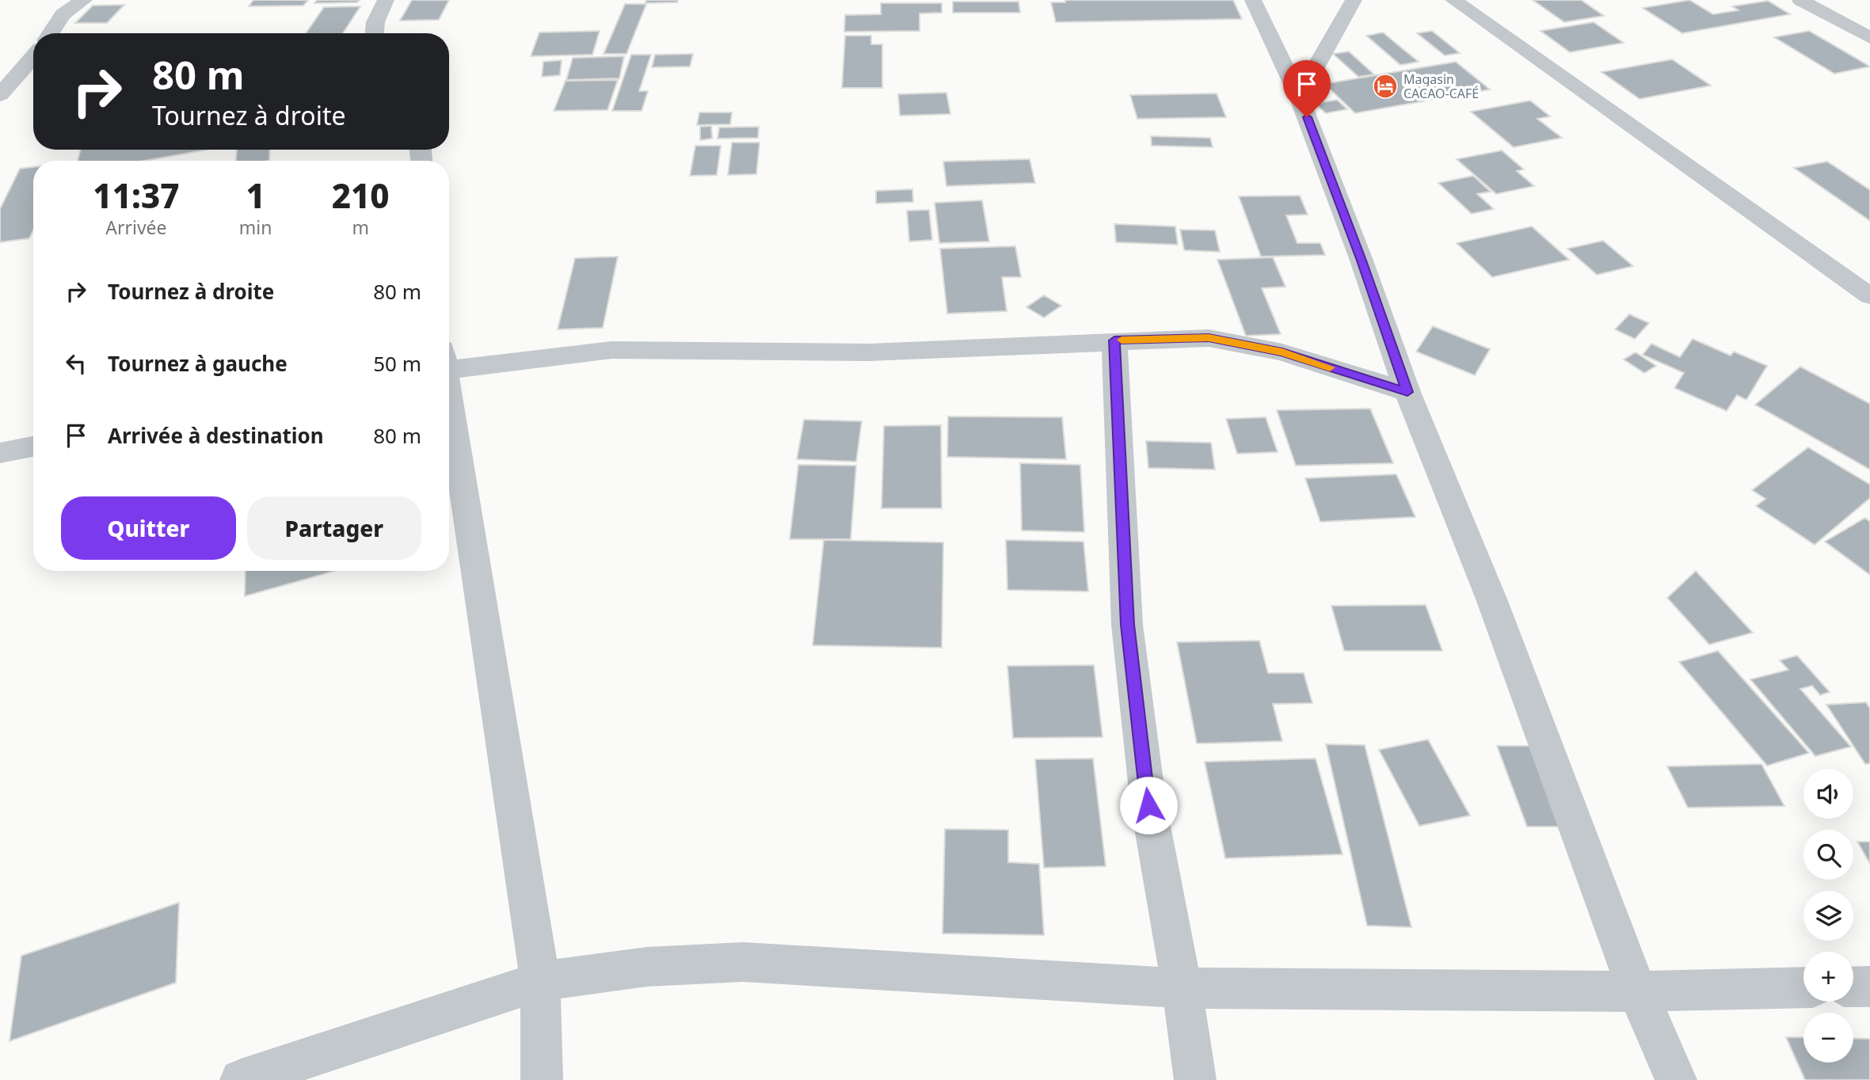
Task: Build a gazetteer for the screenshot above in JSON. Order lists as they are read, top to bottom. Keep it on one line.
{"places":{"hotel":["Magasin CACAO-CAFÉ"]},"page":{"turn":["80 m","Tournez à droite"],"eta":["11:37","Arrivée","1","min","210","m"],"list":[{"name":"Tournez à droite","value":"80 m"},{"name":"Tournez à gauche","value":"50 m"},{"name":"Arrivée à destination","value":"80 m"}],"buttons":["Quitter","Partager"],"map_buttons":["+","−"]}}
